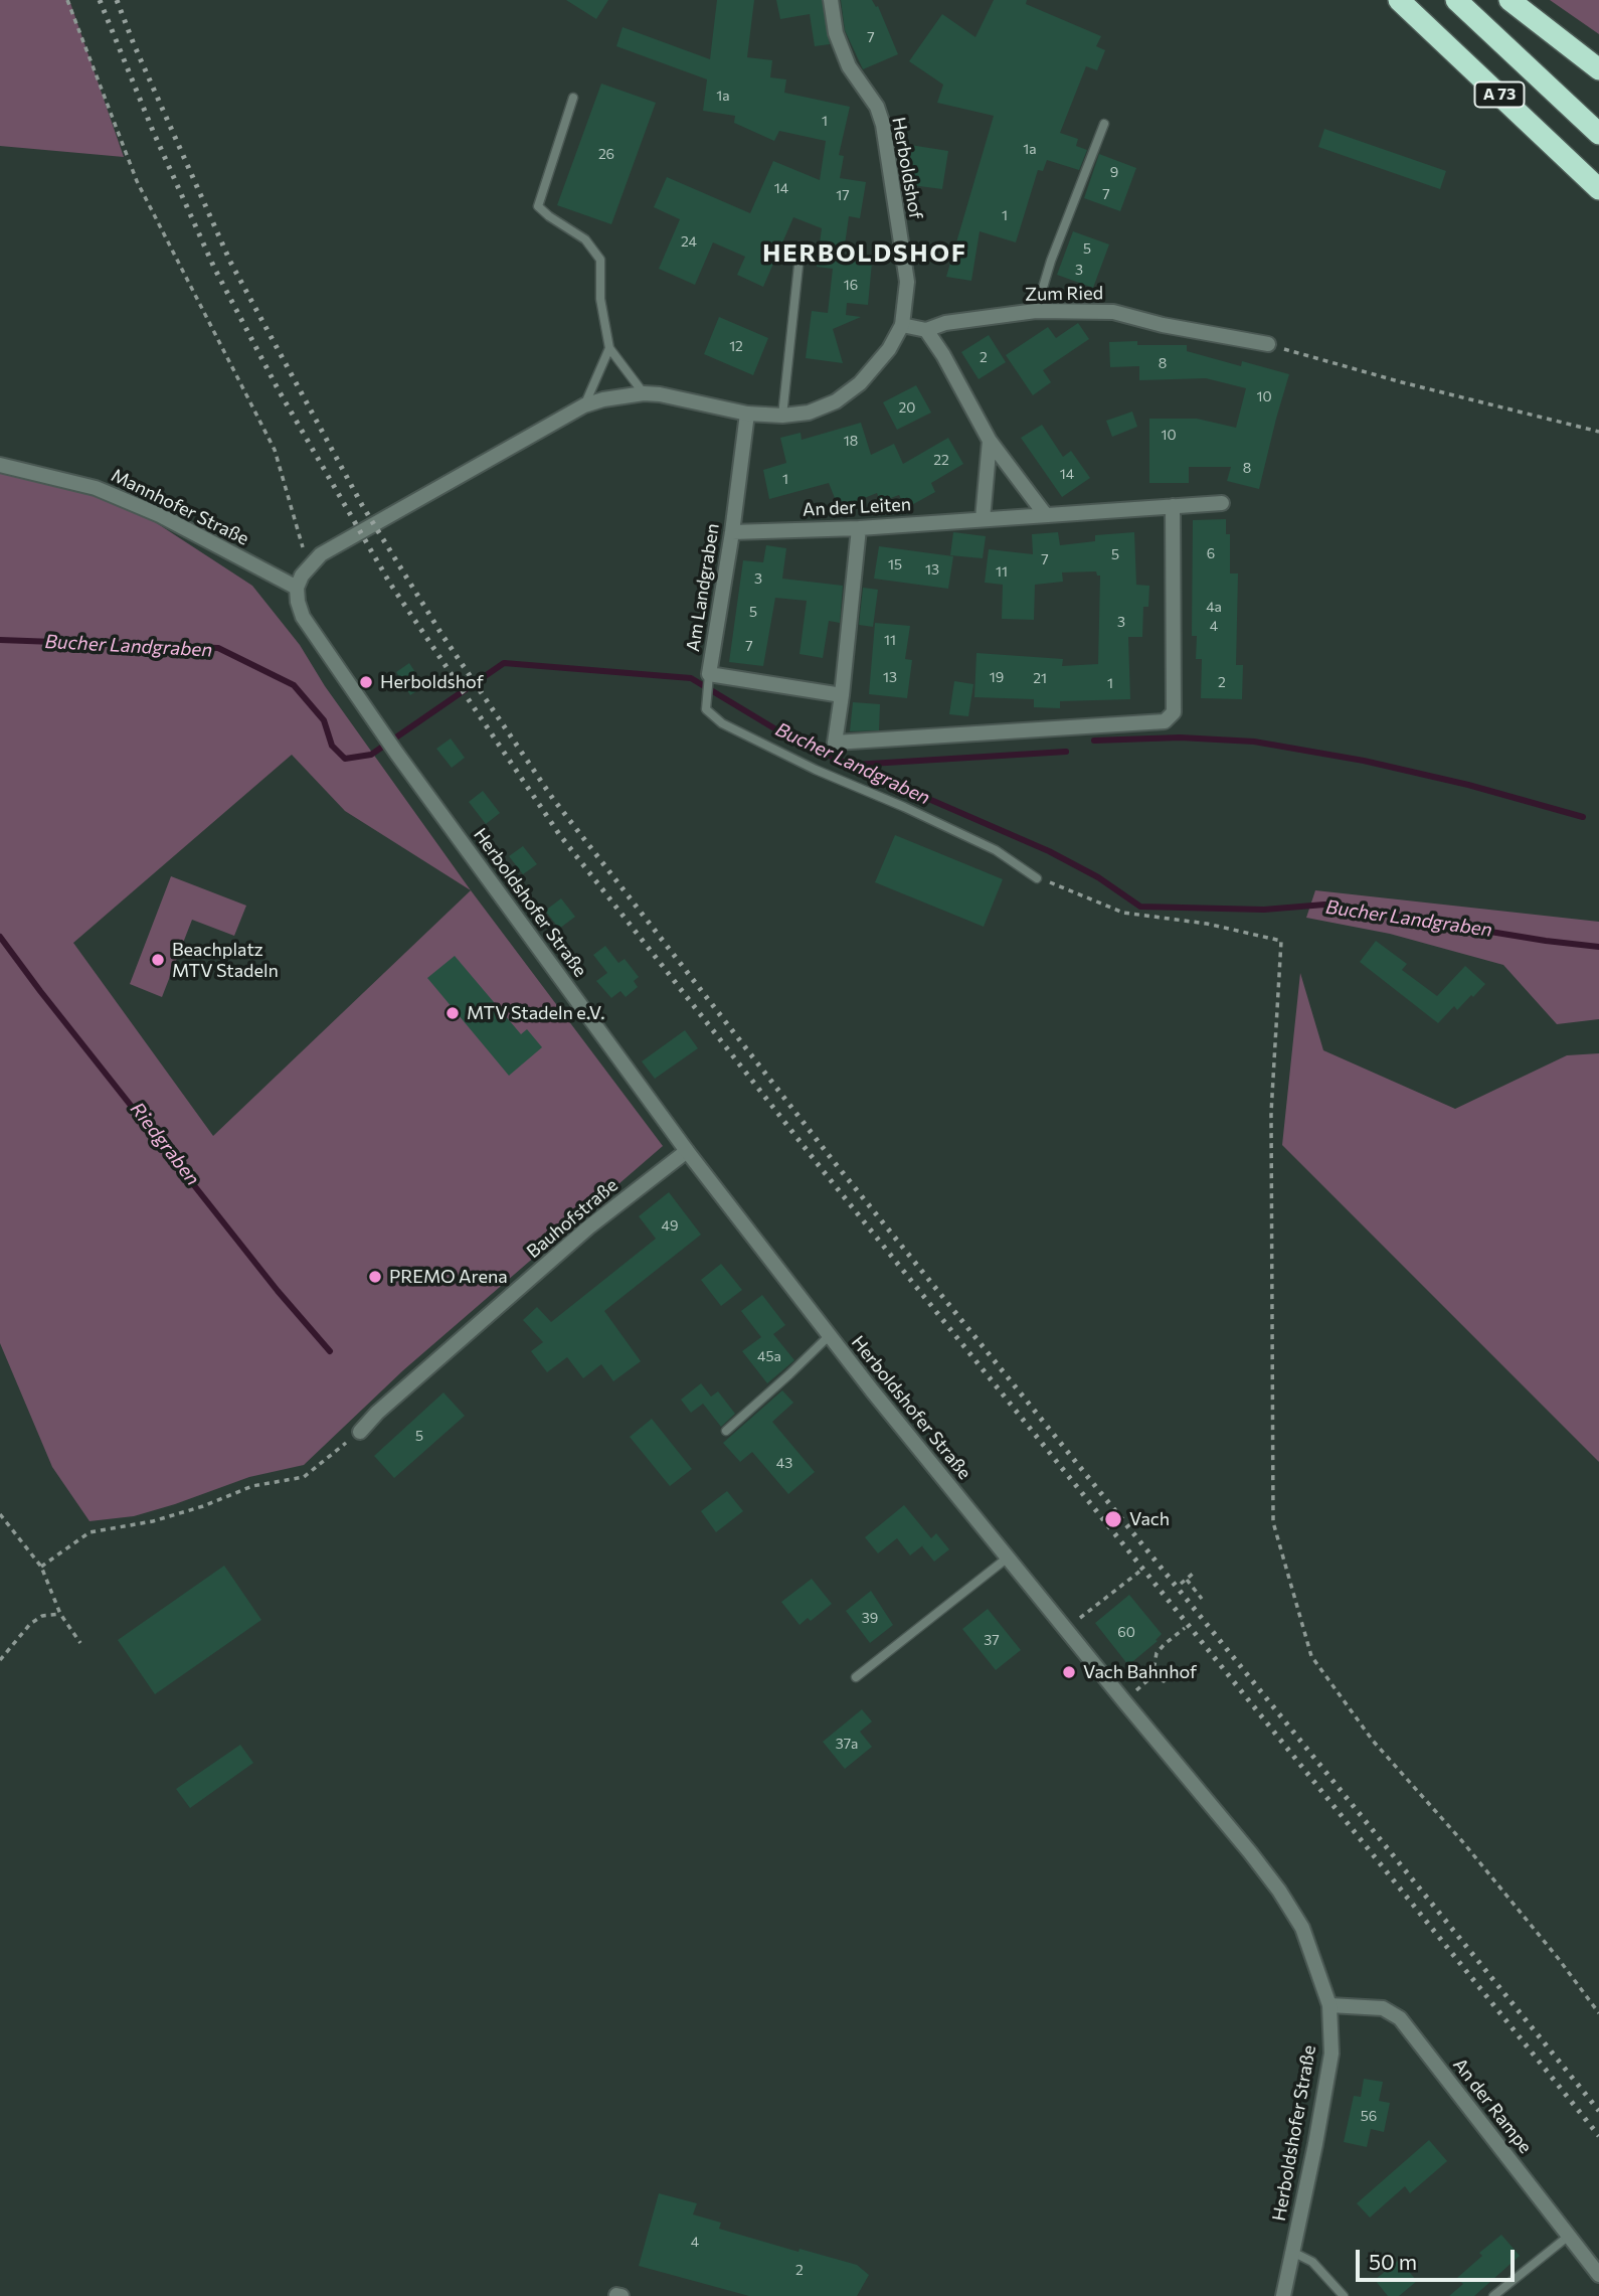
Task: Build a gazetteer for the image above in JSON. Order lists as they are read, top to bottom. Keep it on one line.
{"streets":{"highway":["A 73"],"street":["Herboldshof","Zum Ried","Mannhofer Straße","An der Leiten","Am Landgraben","Herboldshofer Straße","Bauhofstraße","An der Rampe"]},"crossings":[["Herboldshof","Zum Ried"],["Herboldshof","Mannhofer Straße"],["Herboldshof","Am Landgraben"],["Herboldshof","Herboldshofer Straße"],["Mannhofer Straße","Herboldshofer Straße"],["An der Leiten","Am Landgraben"],["Herboldshofer Straße","Bauhofstraße"],["Herboldshofer Straße","An der Rampe"]],"districts":["HERBOLDSHOF"],"water":["Bucher Landgraben","Riedgraben"],"places":["Herboldshof","Beachplatz MTV Stadeln","MTV Stadeln e.V.","PREMO Arena","Vach","Vach Bahnhof"],"house_numbers":["7","1a","1","1a","26","9","14","7","17","1","24","5","3","16","12","2","8","10","20","10","18","22","8","14","1","6","5","7","15","13","11","3","4a","5","3","4","11","7","13","19","21","2","1","49","45a","5","43","39","60","37","37a","56","4","2"],"scale_bar":"50 m"}
